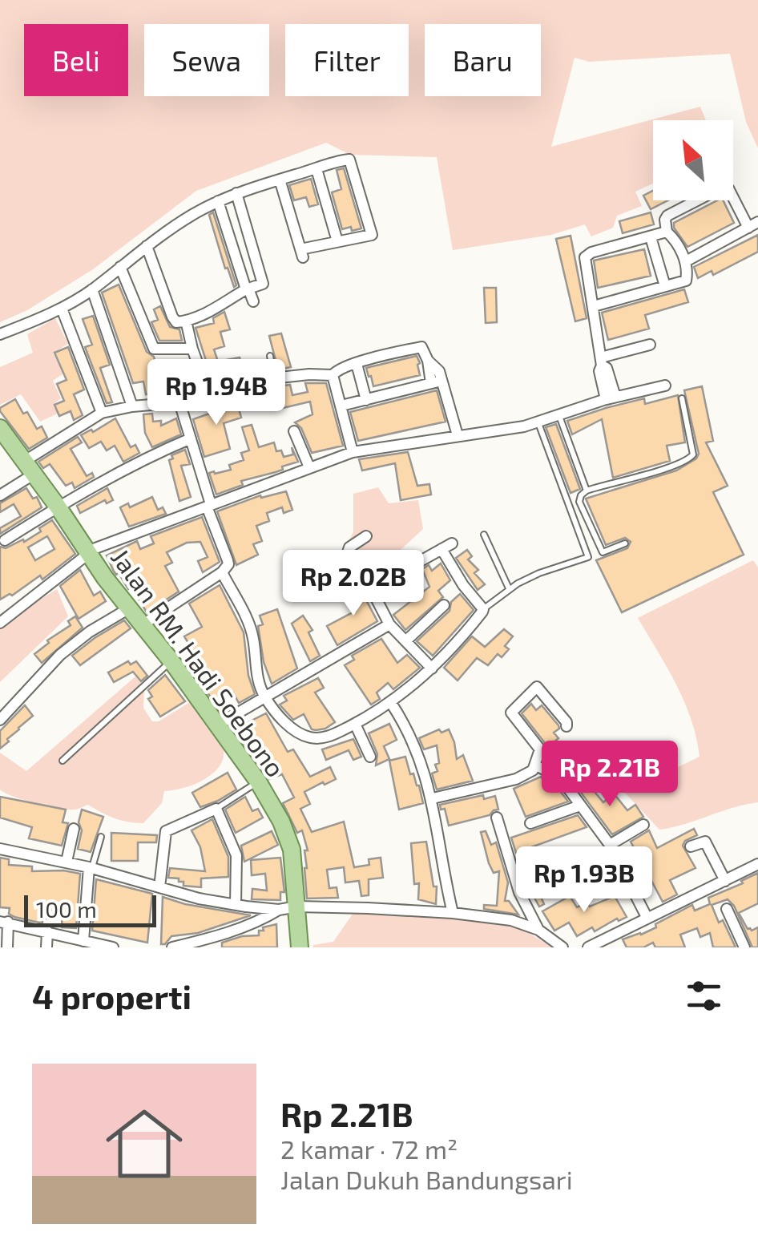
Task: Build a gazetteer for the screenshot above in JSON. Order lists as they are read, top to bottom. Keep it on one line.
{"streets":{"main road":["Jalan RM. Hadi Soebono"]},"scale_bar":"100 m","north":"top left","page":{"chip":["Beli","Sewa","Filter","Baru"],"price":["Rp 1.94B","Rp 2.02B","Rp 2.21B","Rp 1.93B"],"scale":"100 m","heading":"4 properti","list":[{"name":"Rp 2.21B","note":"2 kamar · 72 m² · Jalan Dukuh Bandungsari"}]}}
